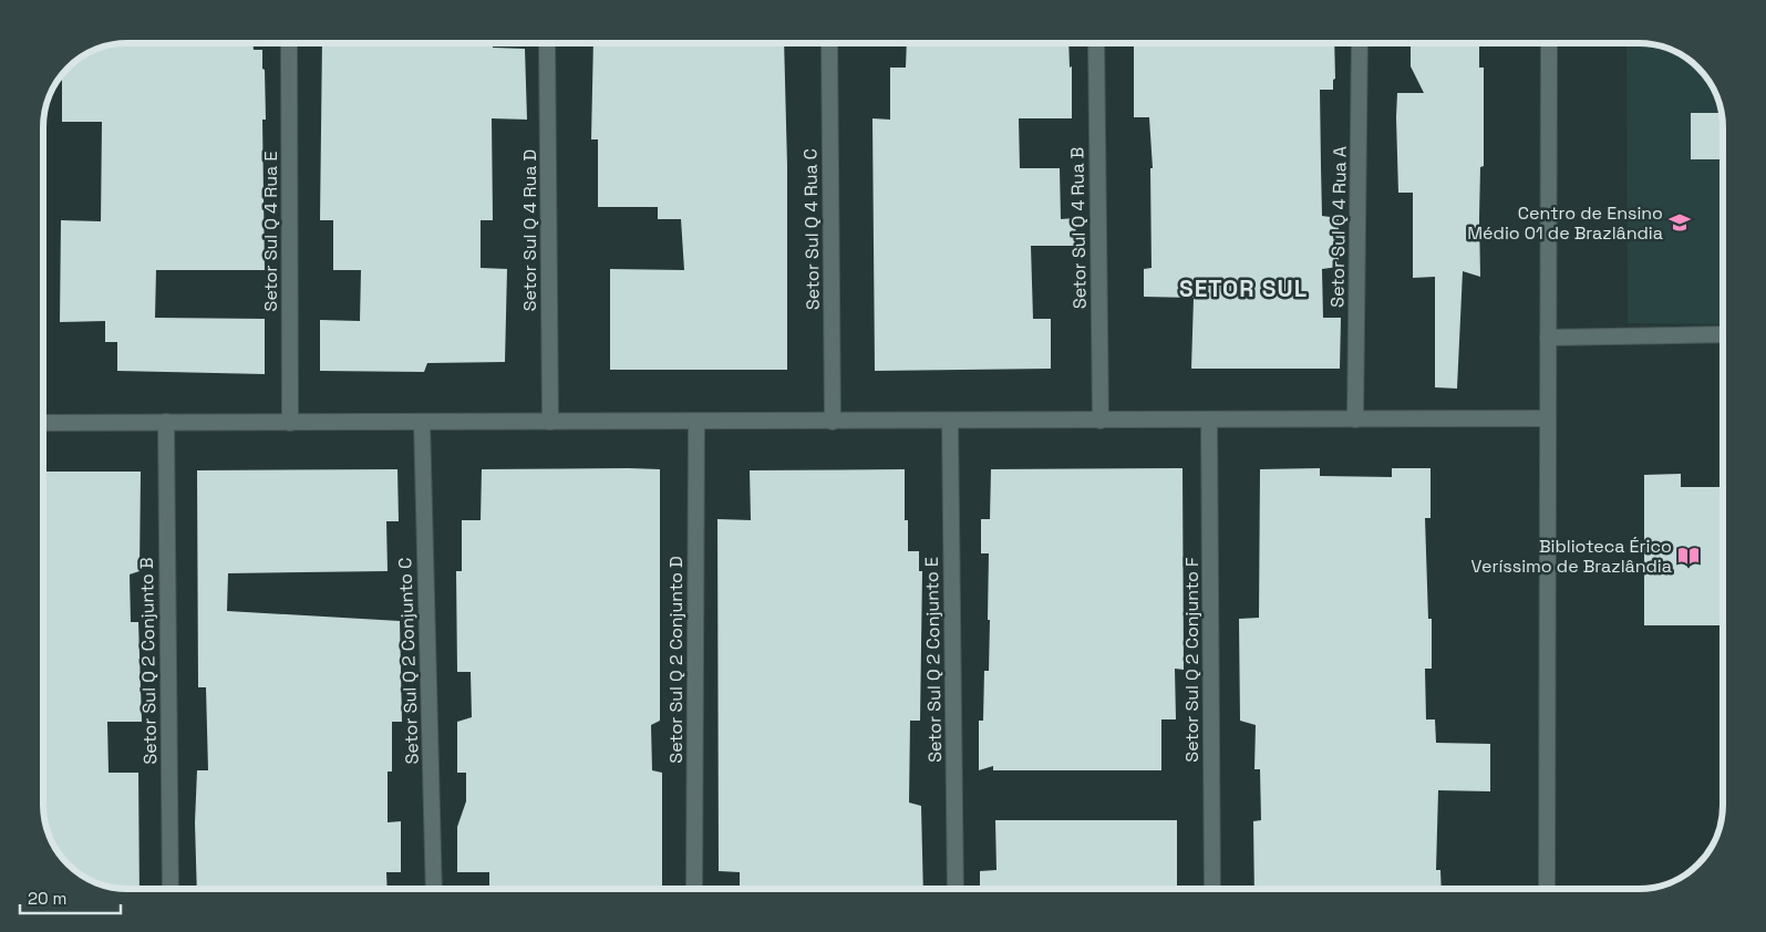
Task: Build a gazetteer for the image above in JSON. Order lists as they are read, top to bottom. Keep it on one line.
{"streets":{"street":["Setor Sul Q 4 Rua A","Setor Sul Q 4 Rua B","Setor Sul Q 4 Rua C","Setor Sul Q 4 Rua D","Setor Sul Q 4 Rua E","Setor Sul Q 2 Conjunto D","Setor Sul Q 2 Conjunto E","Setor Sul Q 2 Conjunto F","Setor Sul Q 2 Conjunto B","Setor Sul Q 2 Conjunto C"]},"districts":["SETOR SUL"],"places":{"school or university":["Centro de Ensino Médio 01 de Brazlândia"],"library":["Biblioteca Érico Veríssimo de Brazlândia"]},"scale_bar":"20 m"}
